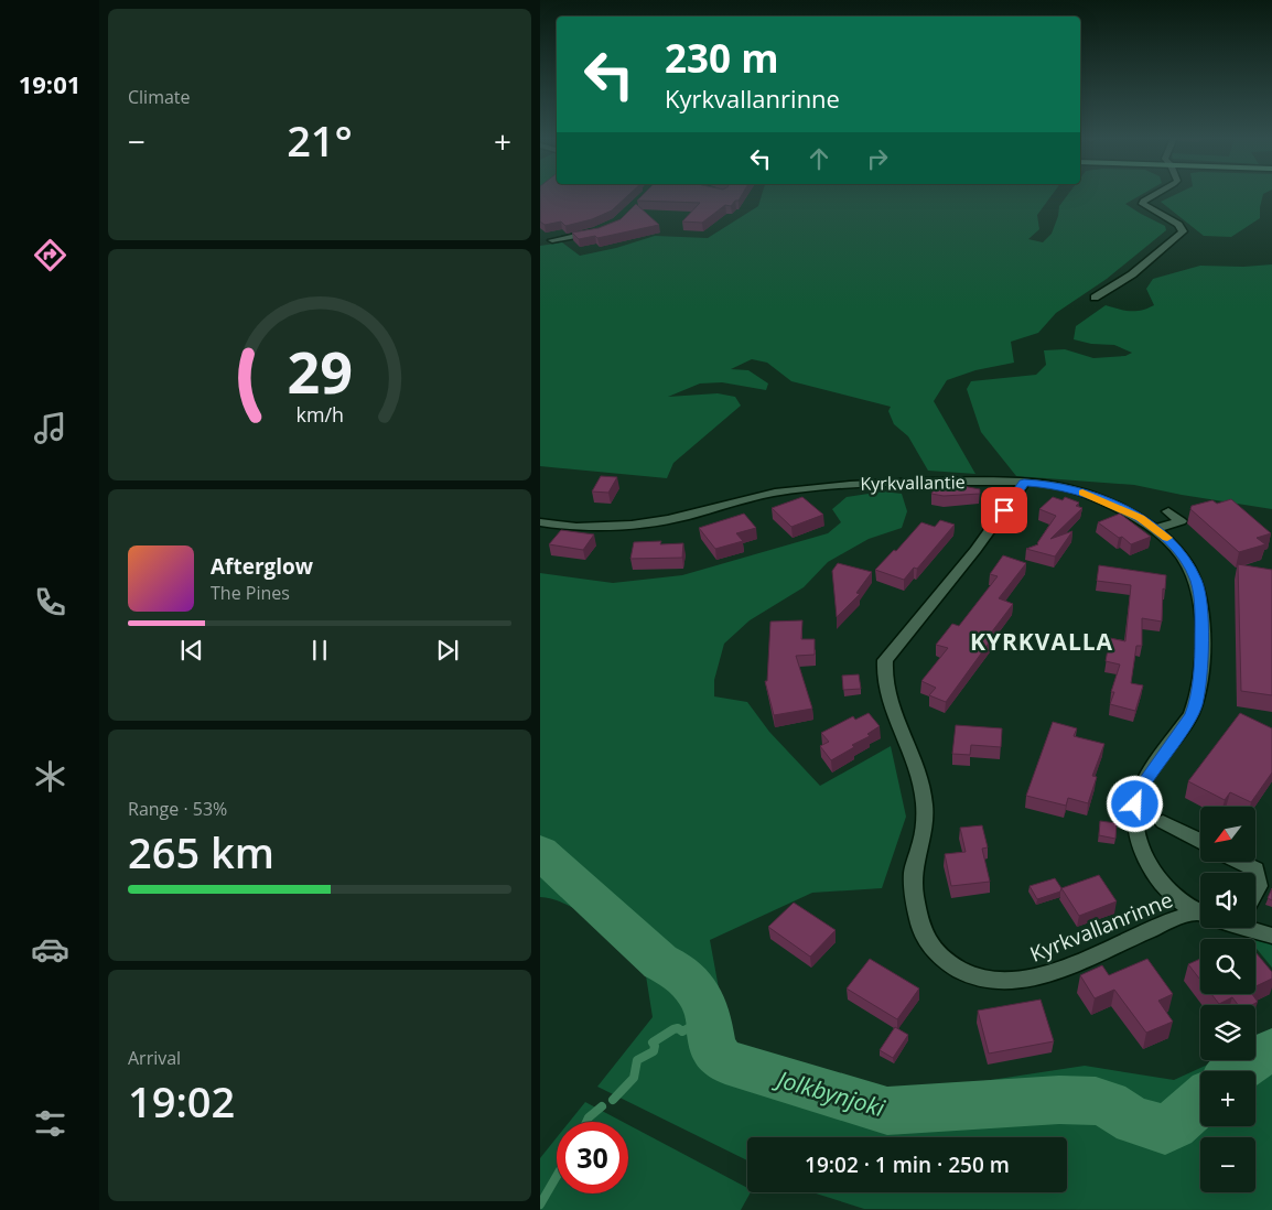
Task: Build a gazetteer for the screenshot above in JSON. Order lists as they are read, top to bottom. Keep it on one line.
{"streets":{"street":["Kyrkvallantie","Kyrkvallanrinne"]},"crossings":[["Kyrkvallantie","Kyrkvallanrinne"]],"districts":["KYRKVALLA"],"water":["Jolkbynjoki"],"north":"bottom left","page":{"tabs":"19:01","tile":["Climate",["Range · 53%","265 km"],["Arrival","19:02"]],"turn":["230 m","Kyrkvallanrinne"],"heat":["−","21°","+"],"song":["Afterglow","The Pines"],"map_buttons":["+","−"],"limit":"30","trip":"19:02 · 1 min · 250 m","gauge":["29","km/h"]}}
